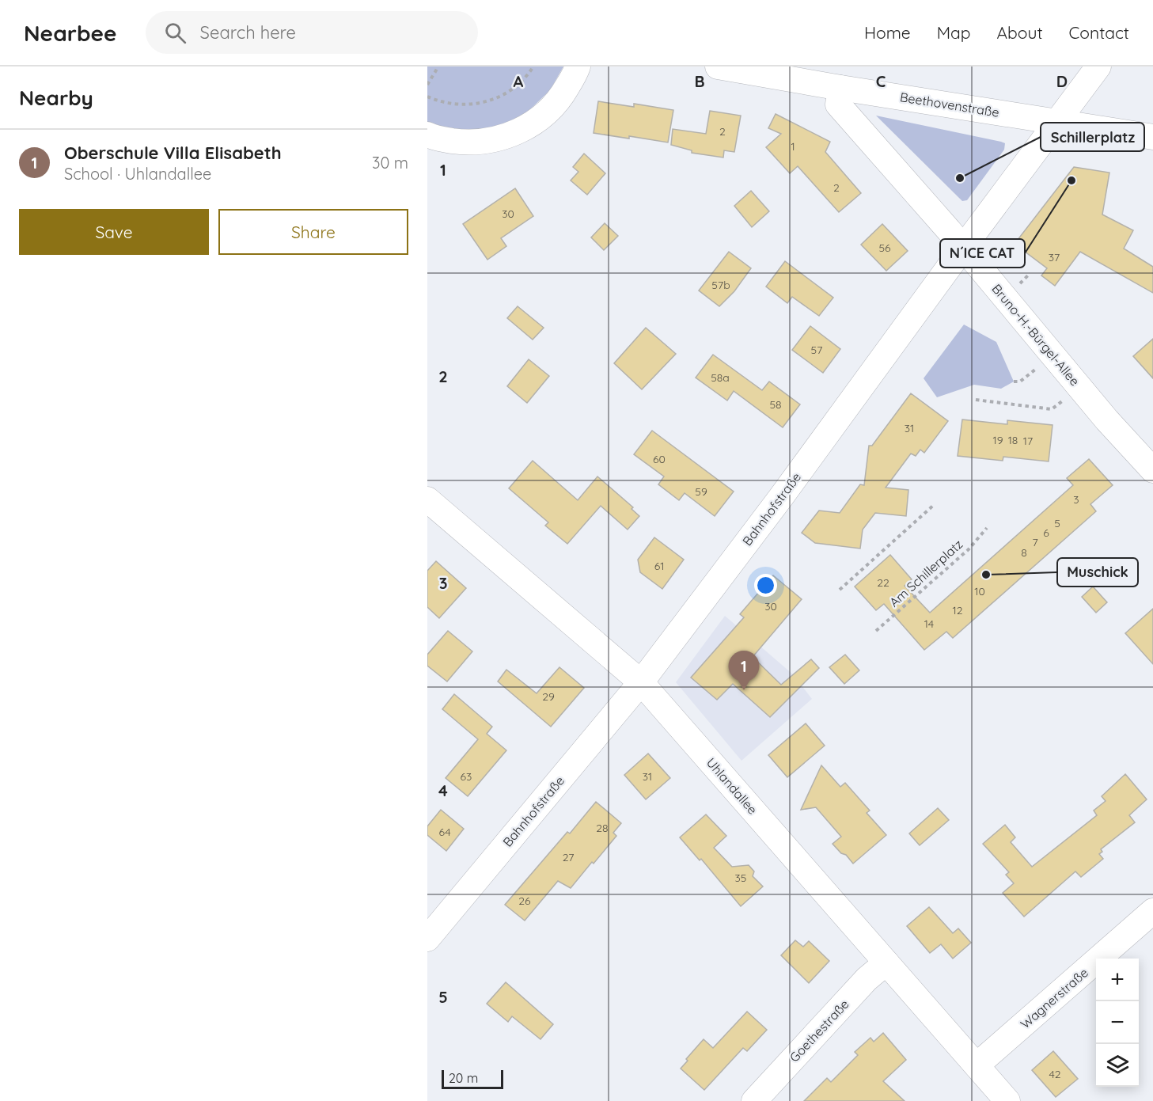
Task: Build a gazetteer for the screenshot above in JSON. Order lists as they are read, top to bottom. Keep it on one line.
{"streets":{"street":["Beethovenstraße","Bruno-H.-Bürgel-Allee","Bahnhofstraße","Uhlandallee","Wagnerstraße","Goethestraße"],"path":["Am Schillerplatz"]},"crossings":[["Beethovenstraße","Bruno-H.-Bürgel-Allee"],["Beethovenstraße","Bahnhofstraße"],["Bruno-H.-Bürgel-Allee","Bahnhofstraße"],["Bahnhofstraße","Uhlandallee"],["Uhlandallee","Wagnerstraße"],["Uhlandallee","Goethestraße"]],"places":["Schillerplatz","N´ICE CAT","Muschick"],"house_numbers":["2","1","2","30","56","37","57b","57","58a","58","31","19","18","17","60","59","3","5","6","7","8","61","22","10","30","12","14","29","63","31","28","64","27","35","26","42"],"scale_bar":"20 m","page":{"header":"Nearbee","search":"Search here","nav":["Home","Map","About","Contact"],"heading":"Nearby","list":[{"mark":"1","name":"Oberschule Villa Elisabeth","note":"School · Uhlandallee","value":"30 m"}],"buttons":["Save","Share"],"pins":"1","map_buttons":["+","−"],"scale":"20 m"},"grid":{"columns":["A","B","C","D"],"rows":["1","2","3","4","5"]}}
